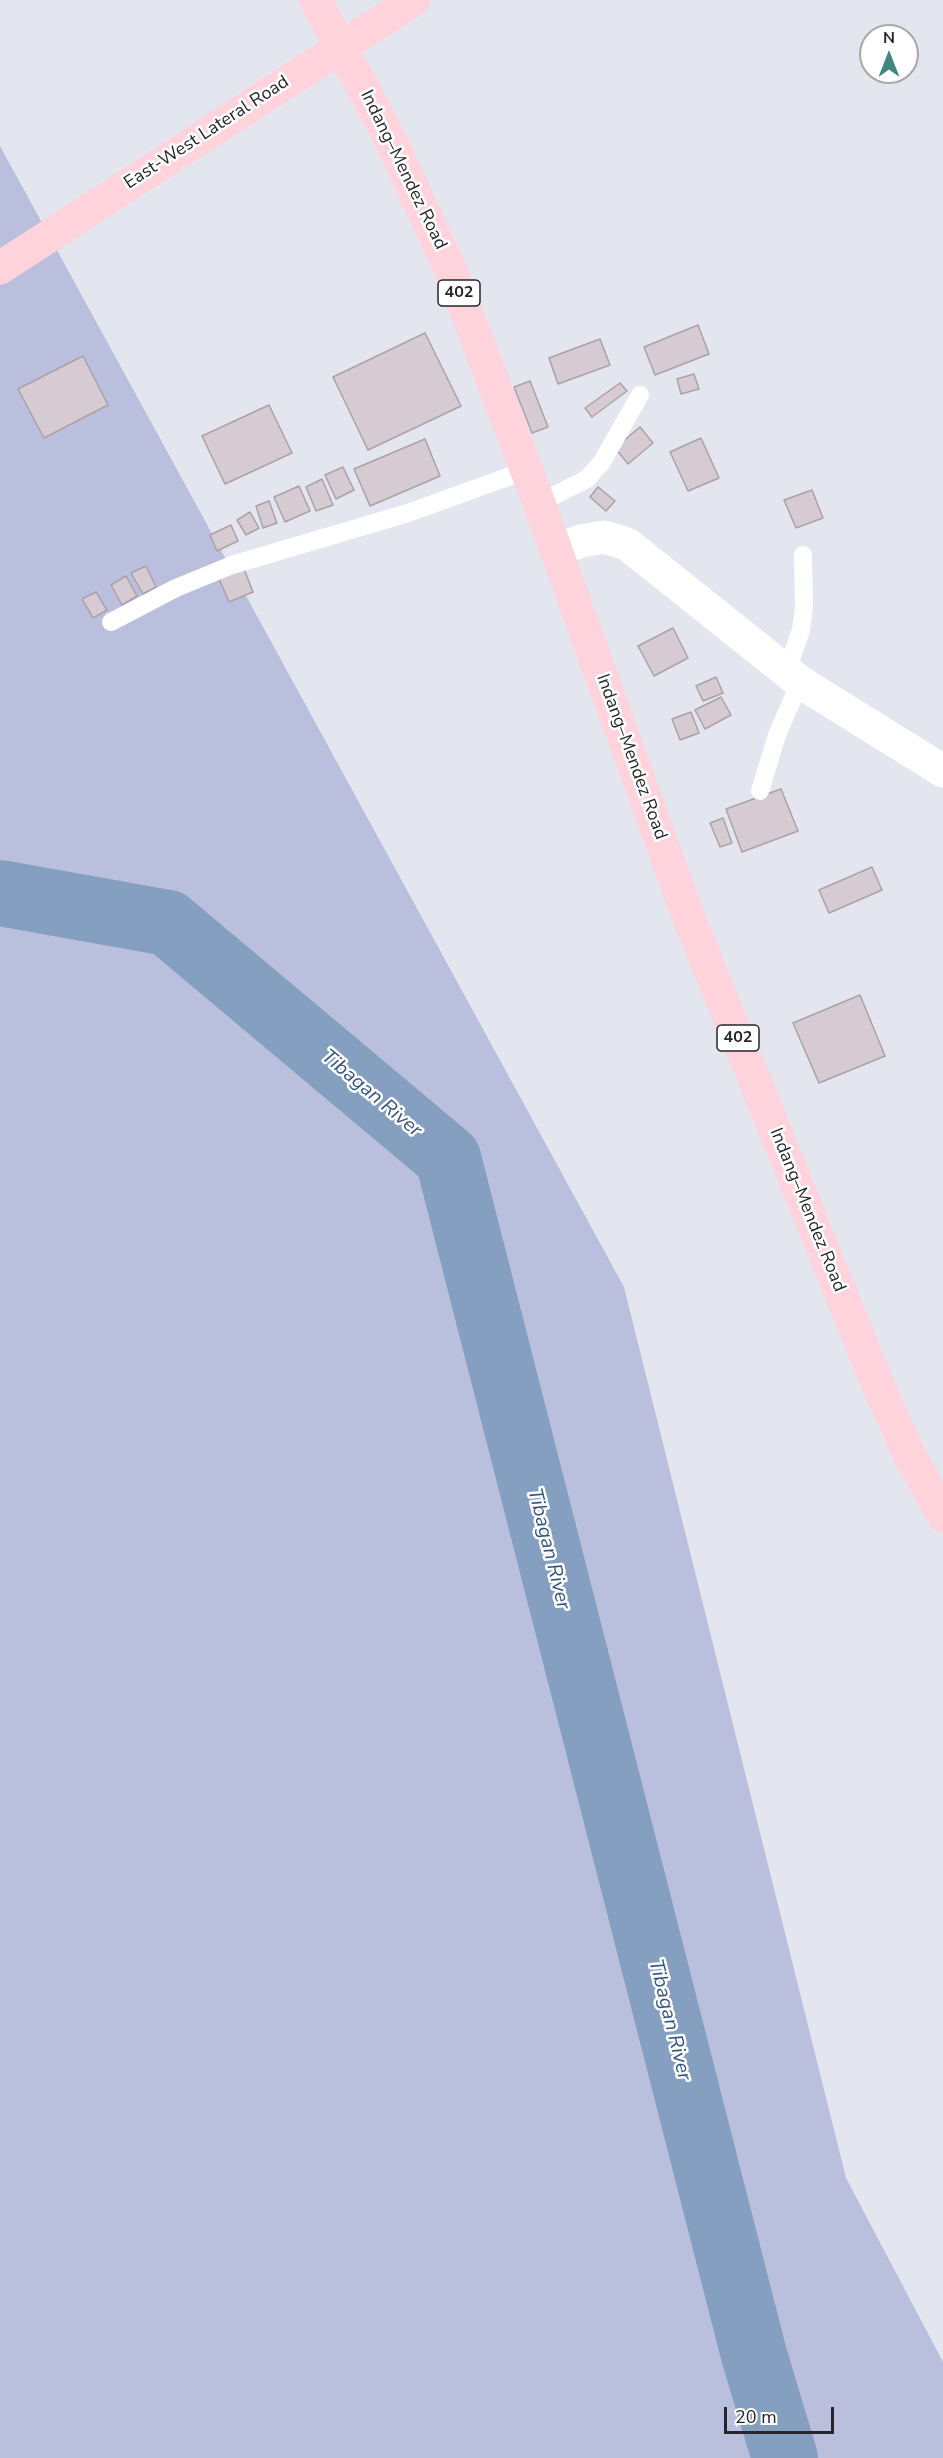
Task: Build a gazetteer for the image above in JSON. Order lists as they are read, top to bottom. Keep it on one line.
{"streets":{"main road":["East-West Lateral Road","Indang–Mendez Road","402"]},"crossings":[["East-West Lateral Road","Indang–Mendez Road"]],"water":["Tibagan River"],"scale_bar":"20 m","north":"top"}
